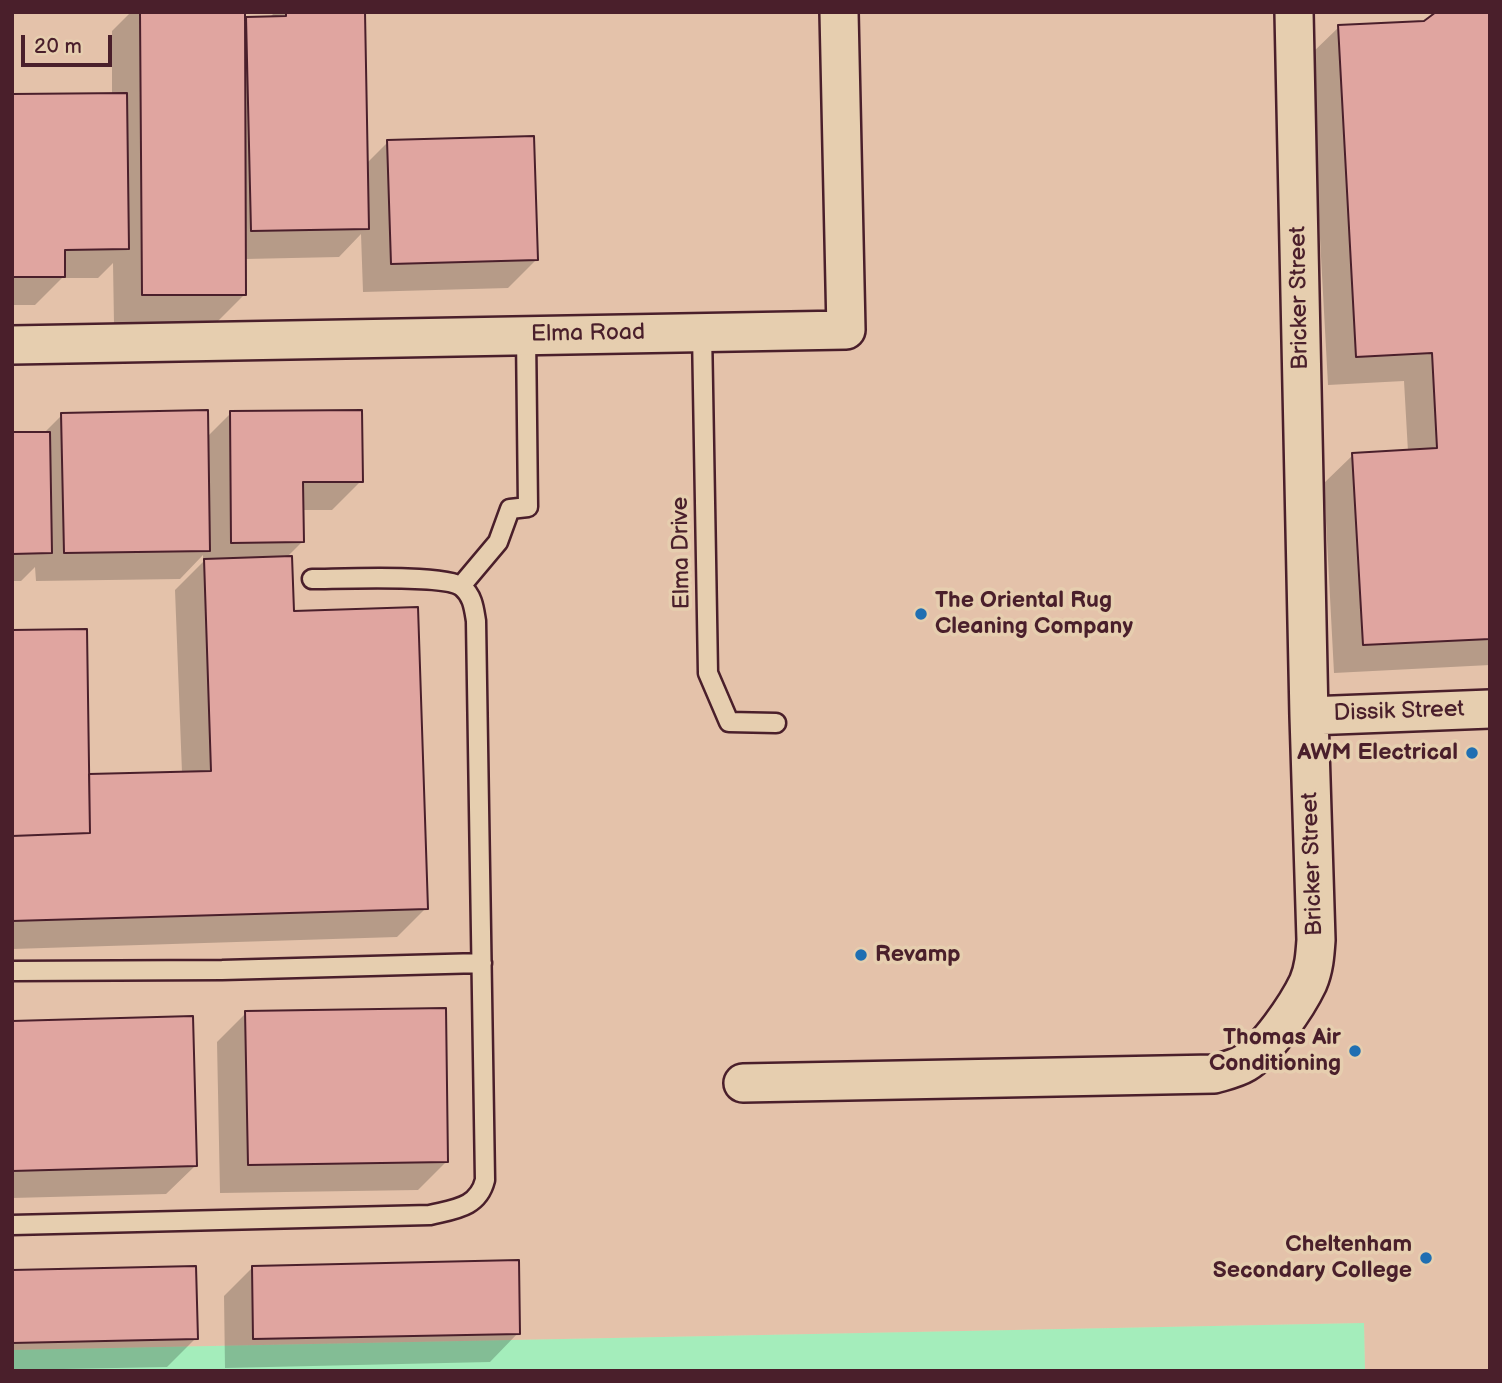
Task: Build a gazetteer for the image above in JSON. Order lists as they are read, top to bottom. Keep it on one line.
{"streets":{"street":["Bricker Street","Elma Road","Dissik Street"],"lane":["Elma Drive"]},"crossings":[["Bricker Street","Dissik Street"],["Elma Road","Elma Drive"]],"places":["The Oriental Rug Cleaning Company","AWM Electrical","Revamp","Thomas Air Conditioning","Cheltenham Secondary College"],"scale_bar":"20 m"}
